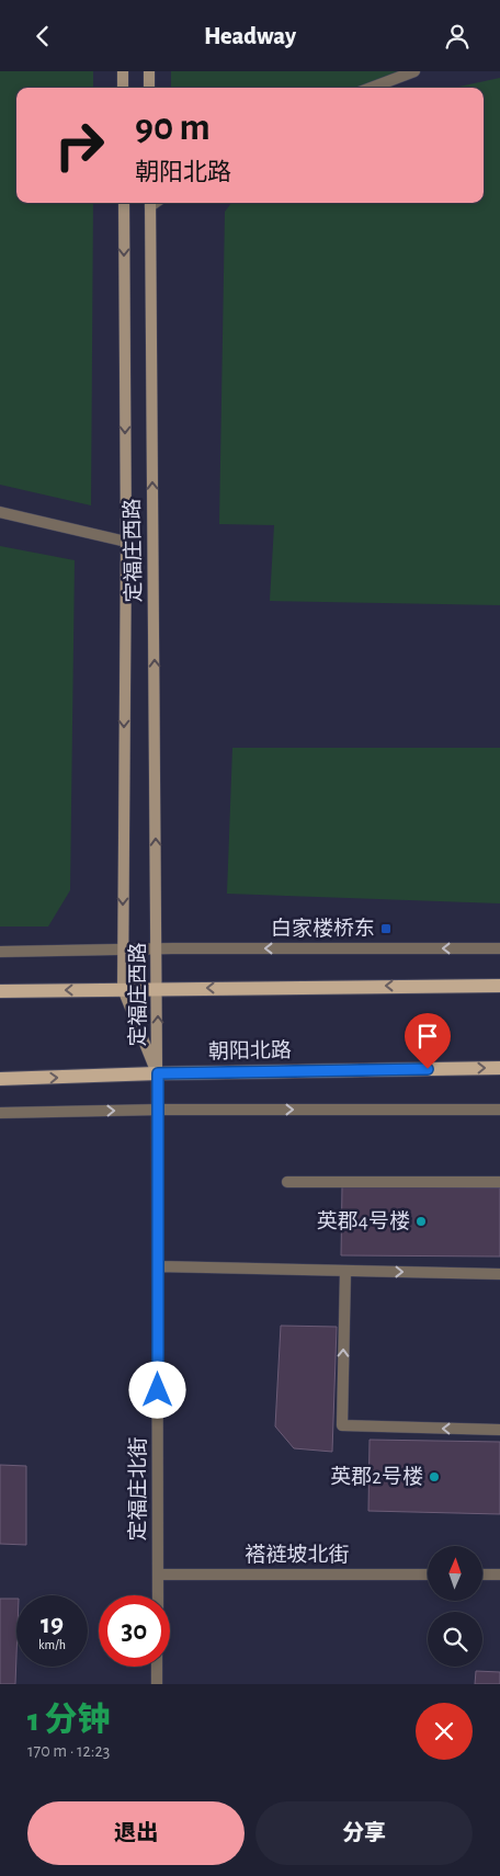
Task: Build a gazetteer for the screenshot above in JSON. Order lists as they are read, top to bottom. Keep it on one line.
{"streets":{"main road":["定福庄西路","朝阳北路"],"street":["定福庄北街","褡裢坡北街"]},"crossings":[["定福庄西路","朝阳北路"],["定福庄西路","定福庄北街"],["朝阳北路","定福庄北街"],["定福庄北街","褡裢坡北街"]],"places":{"transit":["白家楼桥东"],"other":["英郡4号楼","英郡2号楼"]},"north":"top","page":{"header":"Headway","turn":["90 m","朝阳北路"],"speed":"19 km/h","limit":"30","heading":["1 分钟","170 m · 12:23"],"buttons":["退出","分享"]}}
